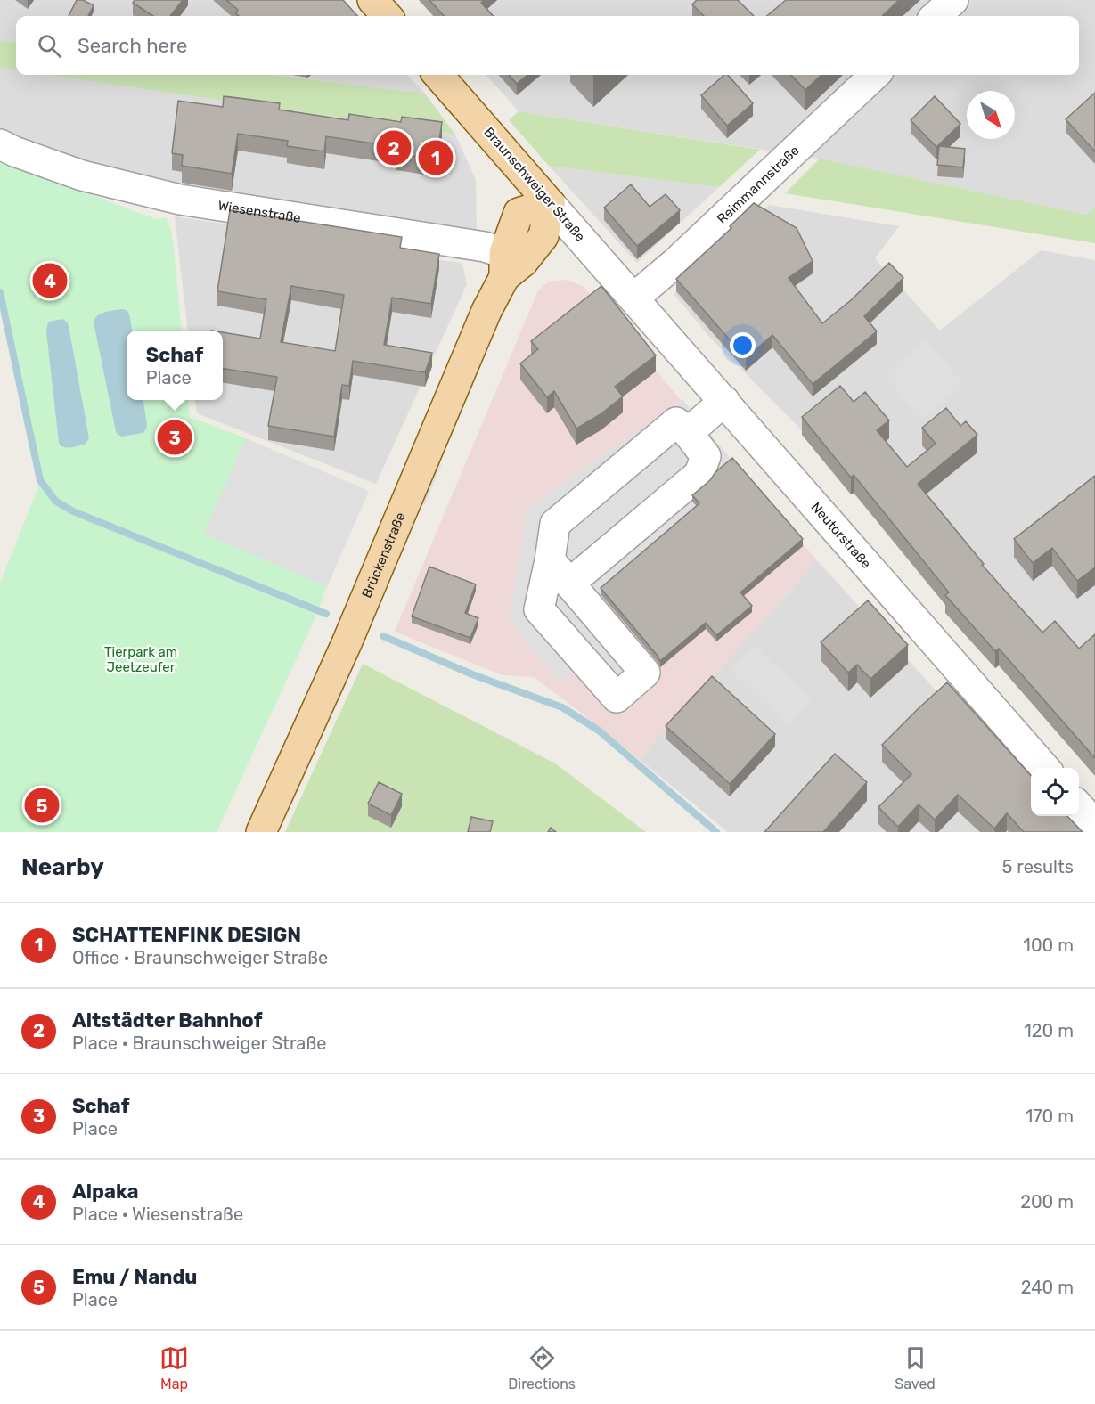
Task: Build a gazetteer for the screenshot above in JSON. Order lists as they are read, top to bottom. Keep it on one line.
{"streets":{"main road":["Braunschweiger Straße","Brückenstraße"],"street":["Reimmannstraße","Wiesenstraße","Neutorstraße"]},"crossings":[["Braunschweiger Straße","Reimmannstraße"],["Braunschweiger Straße","Neutorstraße"],["Braunschweiger Straße","Brückenstraße"],["Reimmannstraße","Neutorstraße"],["Wiesenstraße","Brückenstraße"]],"parks":["Tierpark am Jeetzeufer"],"north":"bottom right","page":{"search":"Search here","pins":["2","1","4","3","5"],"popup":["Schaf","Place"],"heading":["Nearby","5 results"],"list":[{"mark":"1","name":"SCHATTENFINK DESIGN","note":"Office · Braunschweiger Straße","value":"100 m"},{"mark":"2","name":"Altstädter Bahnhof","note":"Place · Braunschweiger Straße","value":"120 m"},{"mark":"3","name":"Schaf","note":"Place","value":"170 m"},{"mark":"4","name":"Alpaka","note":"Place · Wiesenstraße","value":"200 m"},{"mark":"5","name":"Emu / Nandu","note":"Place","value":"240 m"}],"nav":["Map","Directions","Saved"]}}
